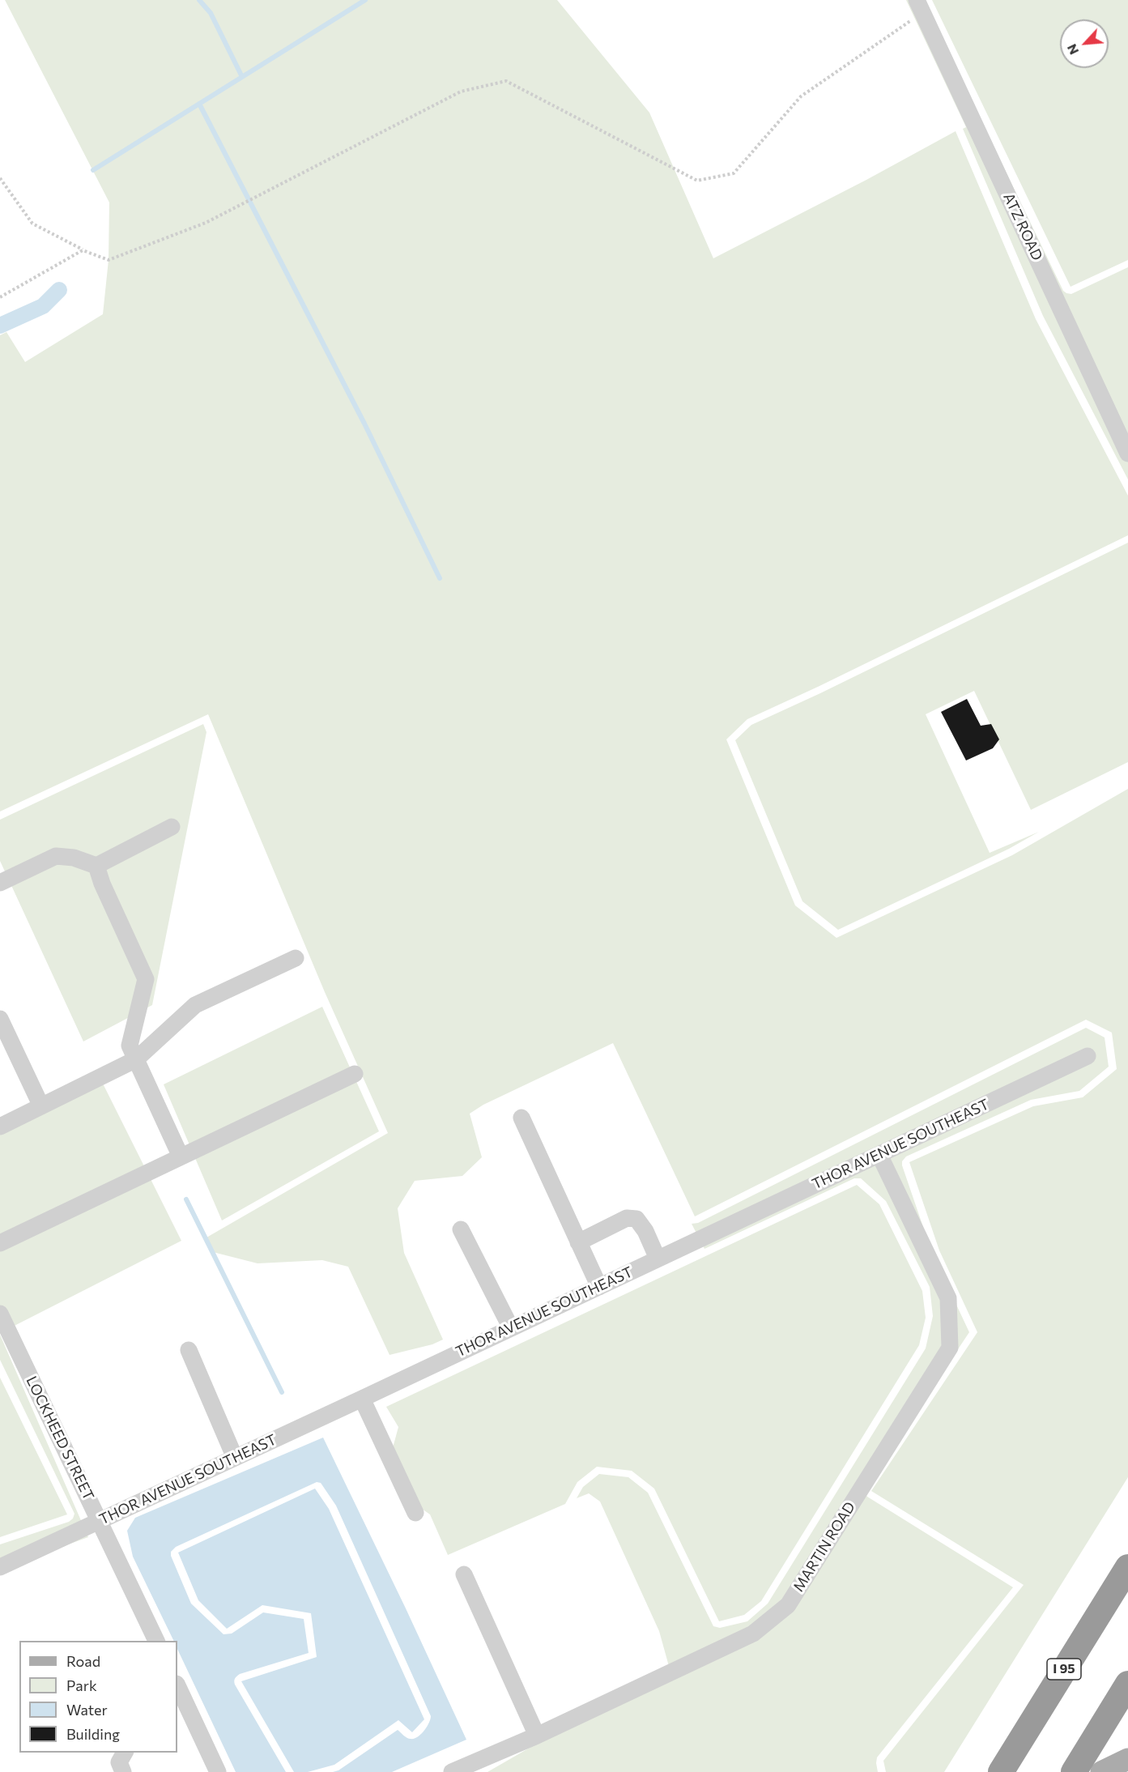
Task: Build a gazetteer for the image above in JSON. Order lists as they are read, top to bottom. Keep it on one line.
{"streets":{"highway":["I 95"],"street":["ATZ ROAD","THOR AVENUE SOUTHEAST","LOCKHEED STREET","MARTIN ROAD"]},"crossings":[["THOR AVENUE SOUTHEAST","LOCKHEED STREET"],["THOR AVENUE SOUTHEAST","MARTIN ROAD"]],"legend":["Road","Park","Water","Building"],"north":"bottom left"}
